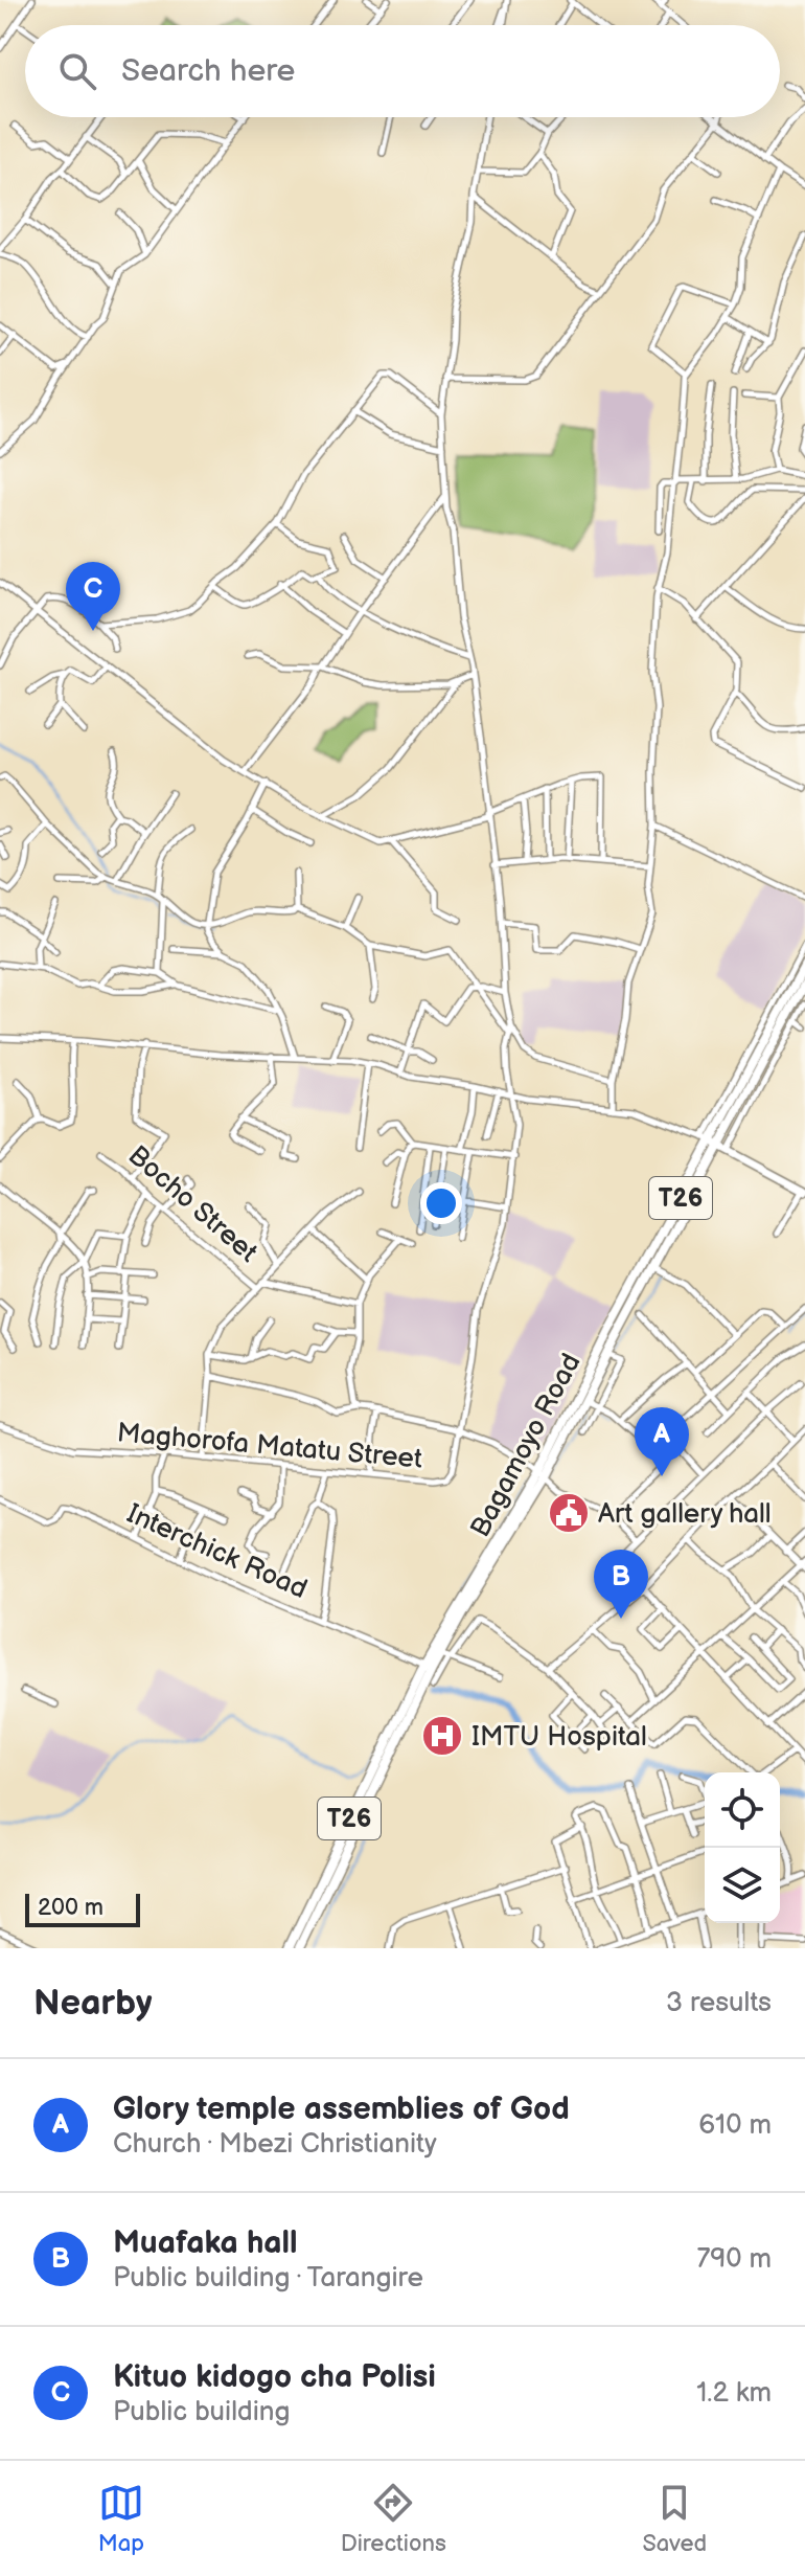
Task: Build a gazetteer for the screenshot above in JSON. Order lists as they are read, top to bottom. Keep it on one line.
{"streets":{"highway":["T26","Bagamoyo Road"],"street":["Bocho Street","Maghorofa Matatu Street","Interchick Road"]},"crossings":[["Bagamoyo Road","Interchick Road"]],"places":{"public building":["Art gallery hall"],"hospital":["IMTU Hospital"]},"scale_bar":"200 m","page":{"search":"Search here","pins":["C","A","B"],"scale":"200 m","heading":["Nearby","3 results"],"list":[{"mark":"A","name":"Glory temple assemblies of God","note":"Church · Mbezi Christianity","value":"610 m"},{"mark":"B","name":"Muafaka hall","note":"Public building · Tarangire","value":"790 m"},{"mark":"C","name":"Kituo kidogo cha Polisi","note":"Public building","value":"1.2 km"}],"nav":["Map","Directions","Saved"]}}
